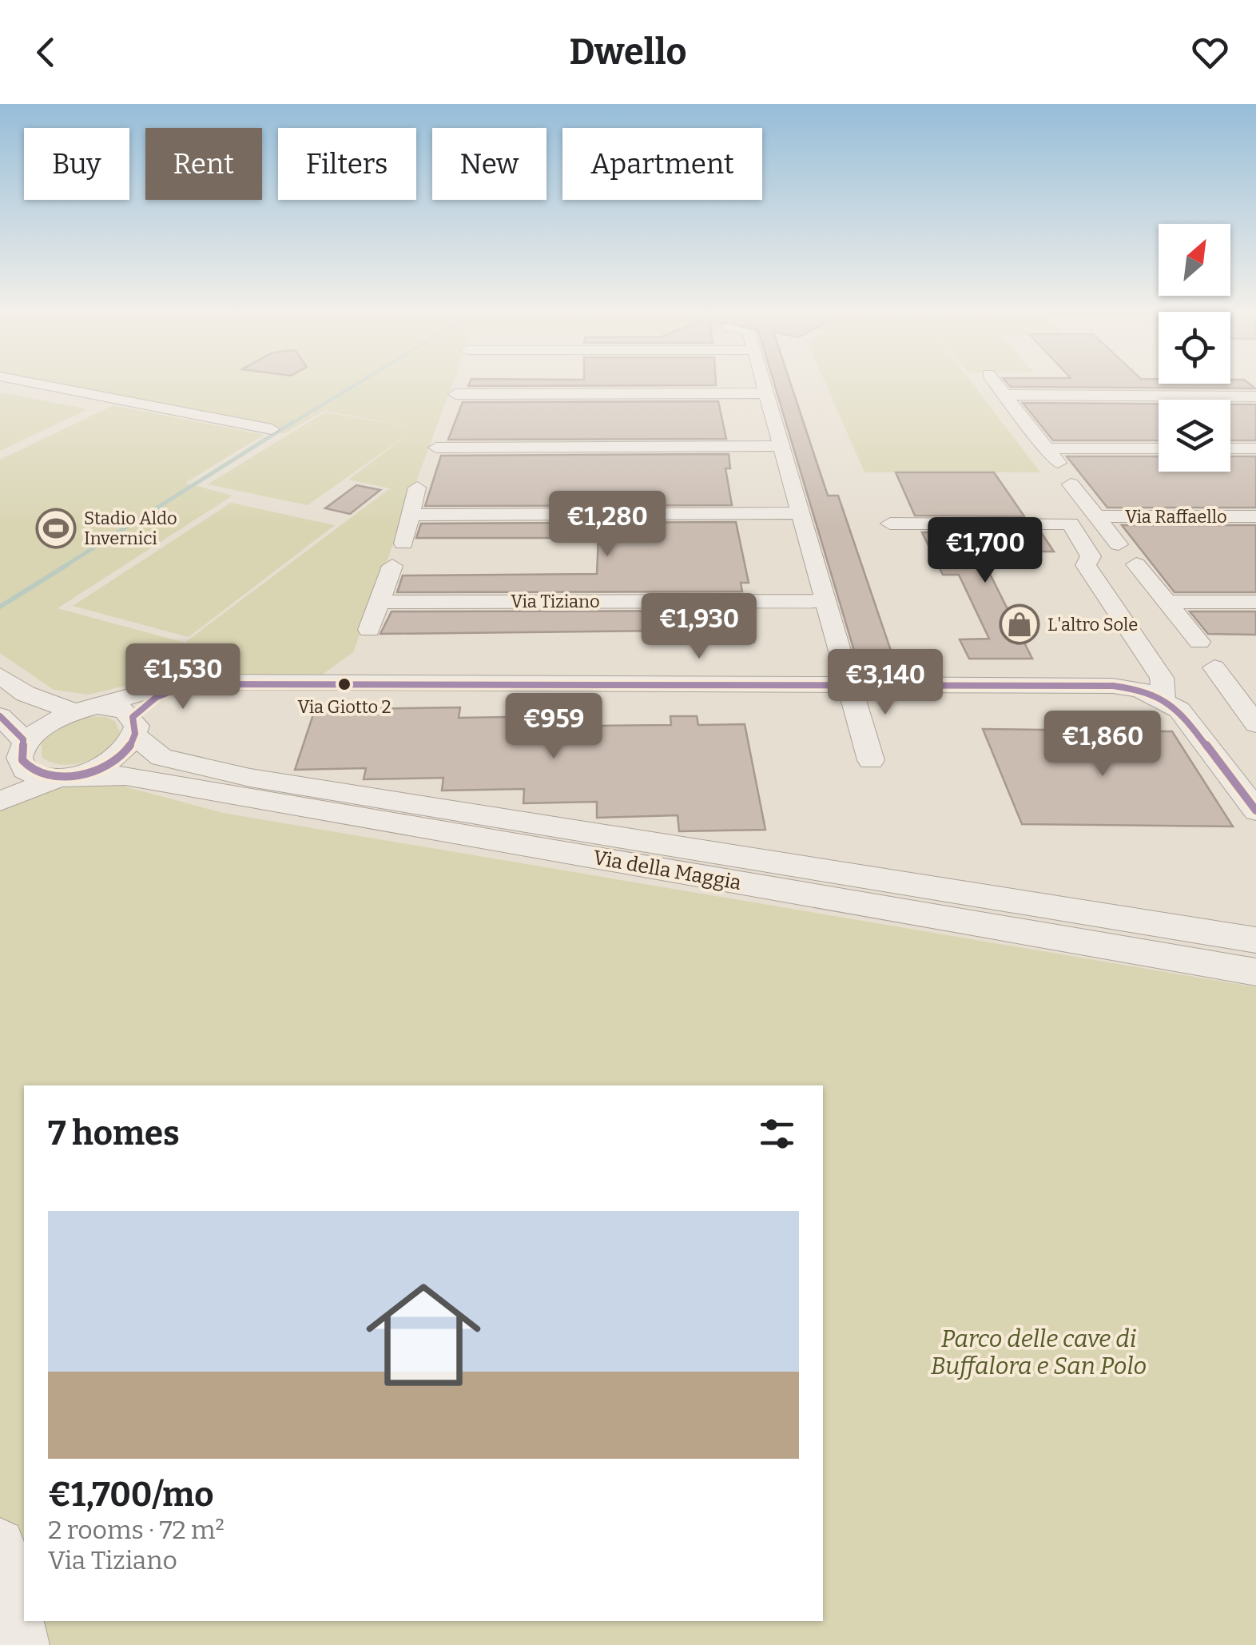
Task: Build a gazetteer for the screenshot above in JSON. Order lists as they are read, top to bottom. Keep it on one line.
{"streets":{"street":["Via Raffaello","Via Tiziano","Via della Maggia"]},"parks":["Parco delle cave di Buffalora e San Polo"],"places":{"sports":["Stadio Aldo Invernici"],"shop":["L'altro Sole"],"other":["Via Giotto 2"]},"north":"top right","page":{"header":"Dwello","chip":["Buy","Rent","Filters","New","Apartment"],"price":["€1,280","€1,700","€1,930","€1,530","€3,140","€959","€1,860"],"heading":"7 homes","list":[{"name":"€1,700/mo","note":"2 rooms · 72 m² · Via Tiziano"}]}}
